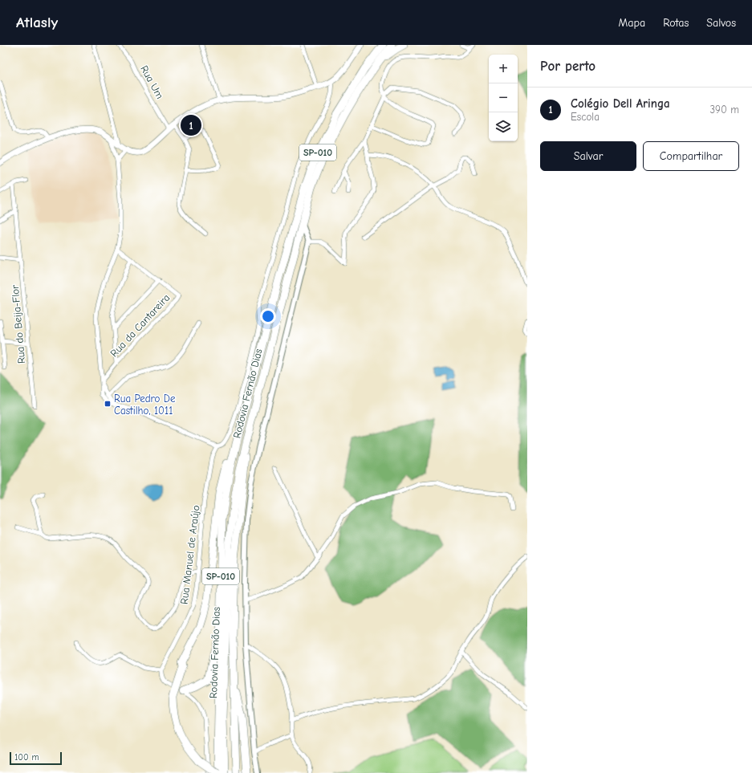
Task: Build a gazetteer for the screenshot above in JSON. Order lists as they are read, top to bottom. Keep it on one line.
{"streets":{"highway":["SP-010","Rodovia Fernão Dias"],"street":["Rua Um","Rua do Beija-Flor","Rua da Cantareira","Rua Manuel de Araújo"]},"places":{"transit":["Rua Pedro De Castilho, 1011"]},"scale_bar":"100 m","page":{"header":"Atlasly","nav":["Mapa","Rotas","Salvos"],"heading":"Por perto","map_buttons":["+","−"],"list":[{"mark":"1","name":"Colégio Dell Aringa","note":"Escola","value":"390 m"}],"pins":"1","buttons":["Salvar","Compartilhar"],"scale":"100 m"}}
